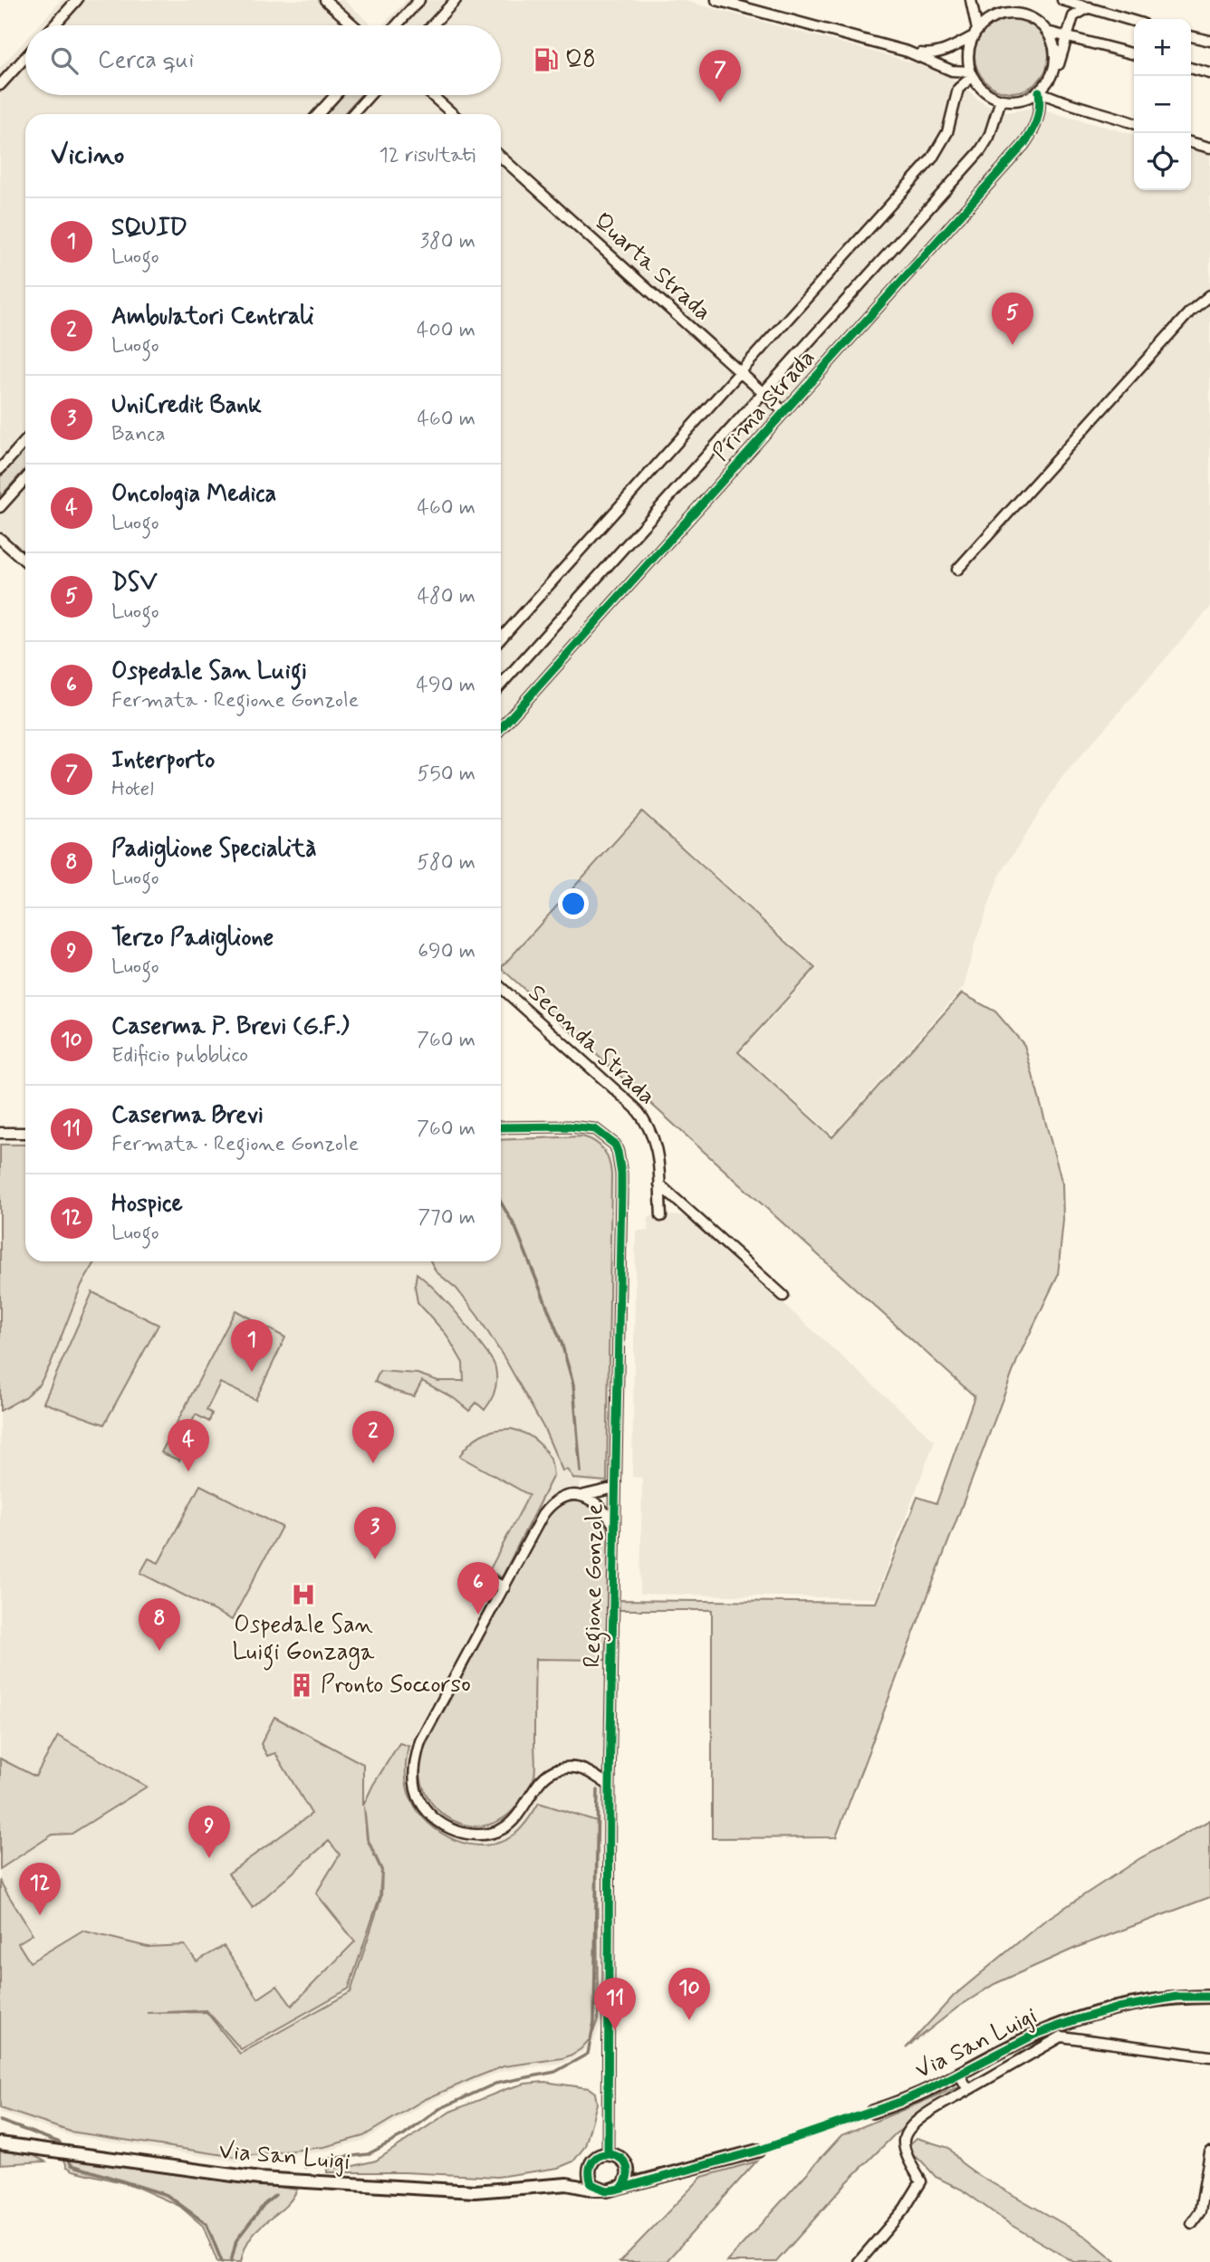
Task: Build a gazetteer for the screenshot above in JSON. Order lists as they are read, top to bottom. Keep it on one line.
{"streets":{"street":["Quarta Strada","Prima Strada","Seconda Strada","Regione Gonzole","Via San Luigi"]},"crossings":[["Quarta Strada","Prima Strada"],["Regione Gonzole","Via San Luigi"]],"places":{"fuel station":["Q8"],"hospital":["Ospedale San Luigi Gonzaga"],"building":["Pronto Soccorso"]},"page":{"map_buttons":["+","−"],"search":"Cerca qui","pins":["7","5","1","2","4","3","6","8","9","12","10","11"],"heading":["Vicino","12 risultati"],"list":[{"mark":"1","name":"SQUID","note":"Luogo","value":"380 m"},{"mark":"2","name":"Ambulatori Centrali","note":"Luogo","value":"400 m"},{"mark":"3","name":"UniCredit Bank","note":"Banca","value":"460 m"},{"mark":"4","name":"Oncologia Medica","note":"Luogo","value":"460 m"},{"mark":"5","name":"DSV","note":"Luogo","value":"480 m"},{"mark":"6","name":"Ospedale San Luigi","note":"Fermata · Regione Gonzole","value":"490 m"},{"mark":"7","name":"Interporto","note":"Hotel","value":"550 m"},{"mark":"8","name":"Padiglione Specialità","note":"Luogo","value":"580 m"},{"mark":"9","name":"Terzo Padiglione","note":"Luogo","value":"690 m"},{"mark":"10","name":"Caserma P. Brevi (G.F.)","note":"Edificio pubblico","value":"760 m"},{"mark":"11","name":"Caserma Brevi","note":"Fermata · Regione Gonzole","value":"760 m"},{"mark":"12","name":"Hospice","note":"Luogo","value":"770 m"}]}}
